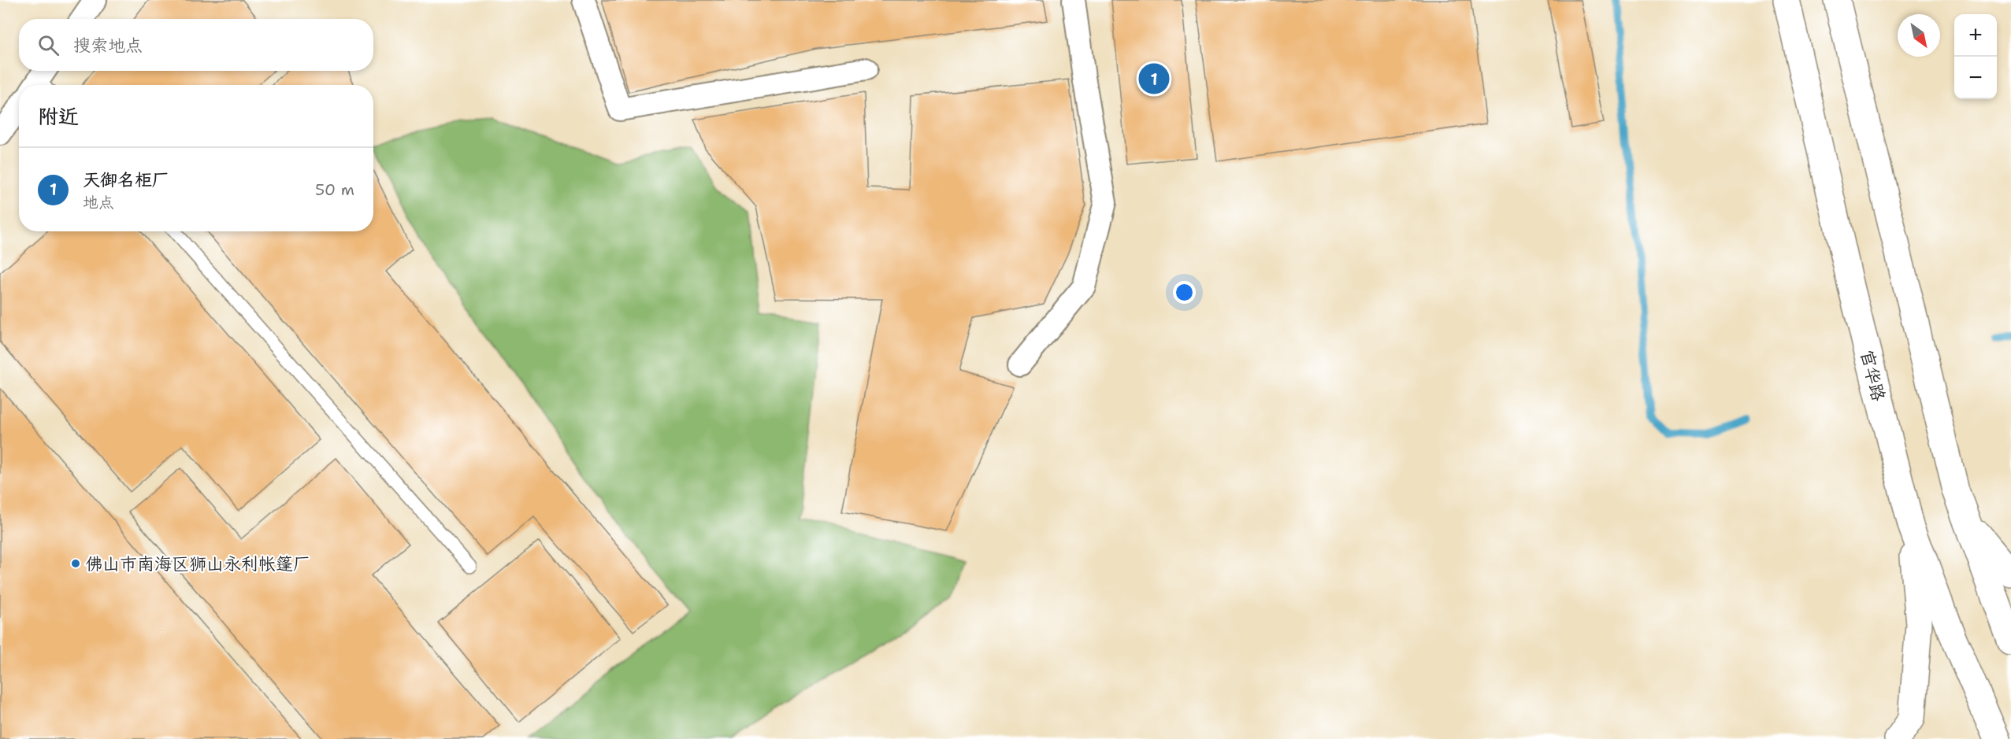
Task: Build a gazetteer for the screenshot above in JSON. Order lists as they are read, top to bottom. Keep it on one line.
{"streets":{"main road":["官华路"]},"places":["佛山市南海区狮山永利帐篷厂"],"north":"bottom right","page":{"map_buttons":["+","−"],"search":"搜索地点","pins":"1","heading":"附近","list":[{"mark":"1","name":"天御名柜厂","note":"地点","value":"50 m"}]}}
